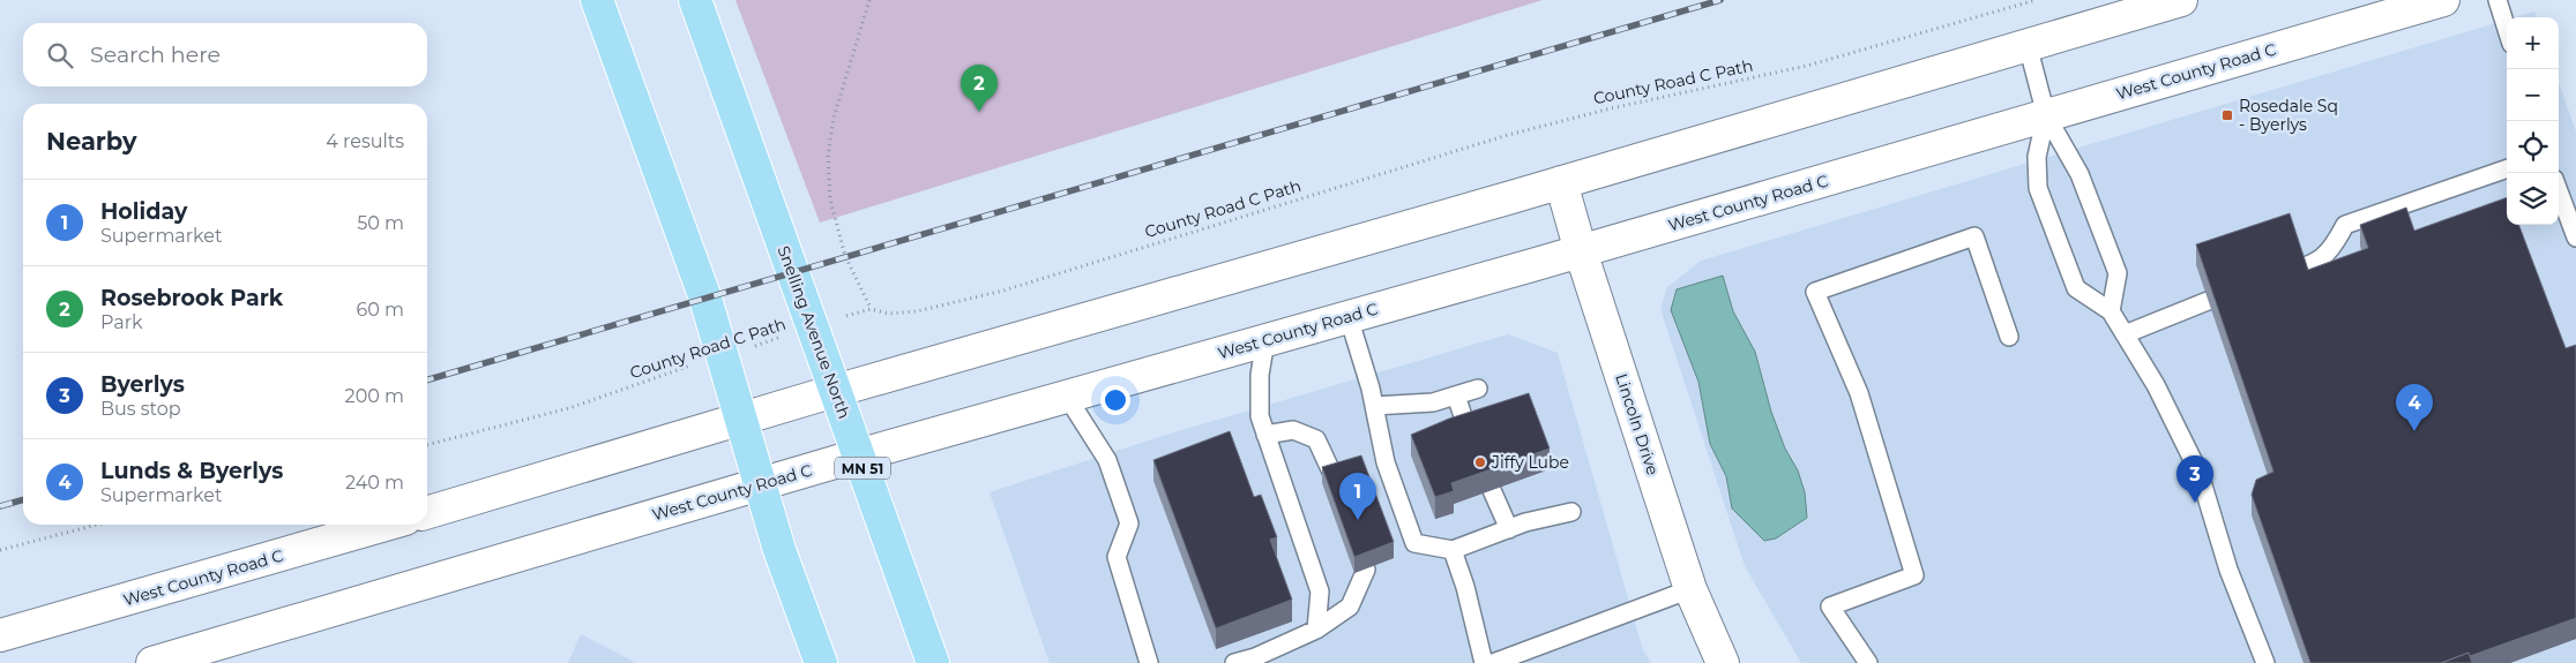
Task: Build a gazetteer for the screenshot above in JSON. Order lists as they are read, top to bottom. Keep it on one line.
{"streets":{"highway":["Snelling Avenue North","MN 51"],"main road":["West County Road C","Lincoln Drive"],"path":["County Road C Path"]},"crossings":[["West County Road C","Snelling Avenue North"],["West County Road C","Lincoln Drive"],["County Road C Path","Snelling Avenue North"]],"places":{"transit":["Rosedale Sq - Byerlys"],"other":["Jiffy Lube"]},"page":{"map_buttons":["+","−"],"search":"Search here","pins":["2","4","3","1"],"heading":["Nearby","4 results"],"list":[{"mark":"1","name":"Holiday","note":"Supermarket","value":"50 m"},{"mark":"2","name":"Rosebrook Park","note":"Park","value":"60 m"},{"mark":"3","name":"Byerlys","note":"Bus stop","value":"200 m"},{"mark":"4","name":"Lunds & Byerlys","note":"Supermarket","value":"240 m"}]}}
